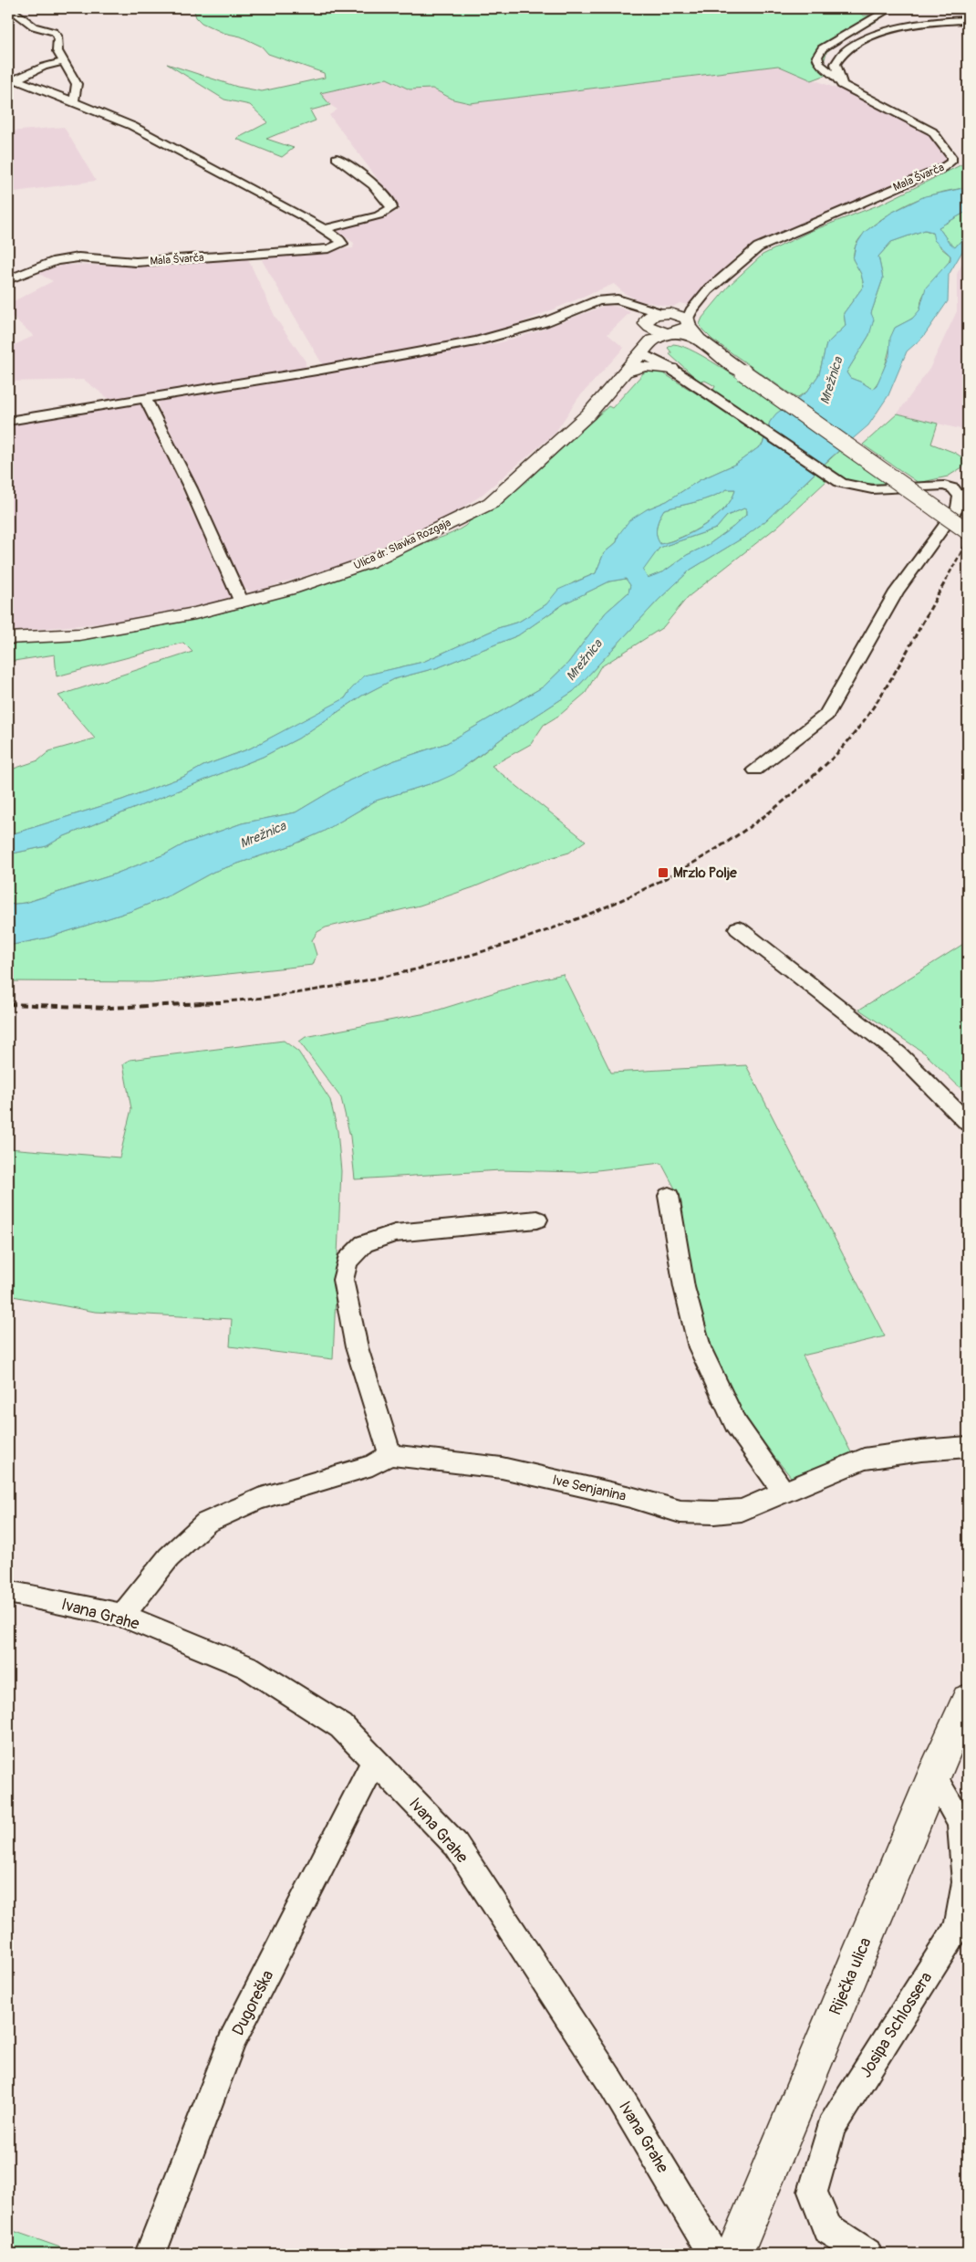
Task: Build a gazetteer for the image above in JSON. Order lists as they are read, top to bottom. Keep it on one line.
{"streets":{"street":["Mala Švarča","Ulica dr. Slavka Rozgaja","Ive Senjanina","Ivana Grahe","Riječka ulica","Dugoreška","Josipa Schlossera"]},"crossings":[["Ivana Grahe","Dugoreška"],["Riječka ulica","Josipa Schlossera"]],"water":["Mrežnica"],"places":{"transit":["Mrzlo Polje"]}}
